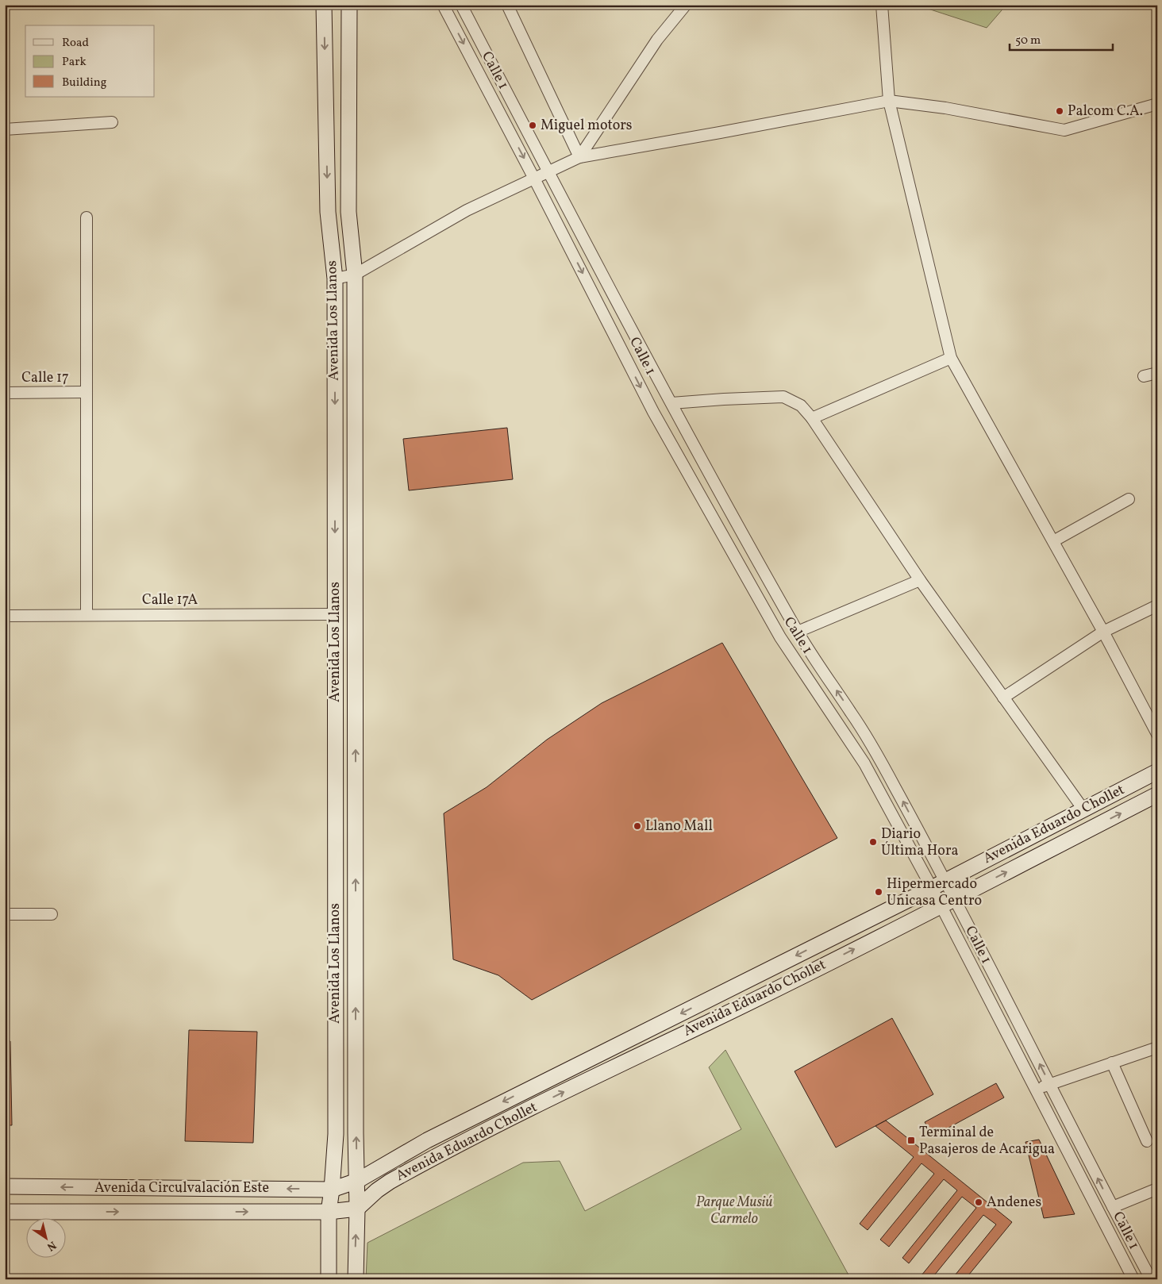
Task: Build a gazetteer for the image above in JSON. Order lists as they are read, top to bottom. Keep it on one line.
{"streets":{"street":["Calle 1","Avenida Los Llanos","Calle 17","Calle 17A","Avenida Eduardo Chollet","Avenida Circulvalación Este"]},"crossings":[["Calle 1","Avenida Eduardo Chollet"],["Avenida Los Llanos","Calle 17A"],["Avenida Los Llanos","Avenida Eduardo Chollet"],["Avenida Los Llanos","Avenida Circulvalación Este"],["Avenida Eduardo Chollet","Avenida Circulvalación Este"]],"parks":["Parque Musiú Carmelo"],"places":{"other":["Palcom C.A.","Miguel motors","Llano Mall","Diario Última Hora","Hipermercado Unicasa Centro","Andenes"],"transit":["Terminal de Pasajeros de Acarigua"]},"legend":["Road","Park","Building"],"scale_bar":"50 m","north":"bottom right"}
